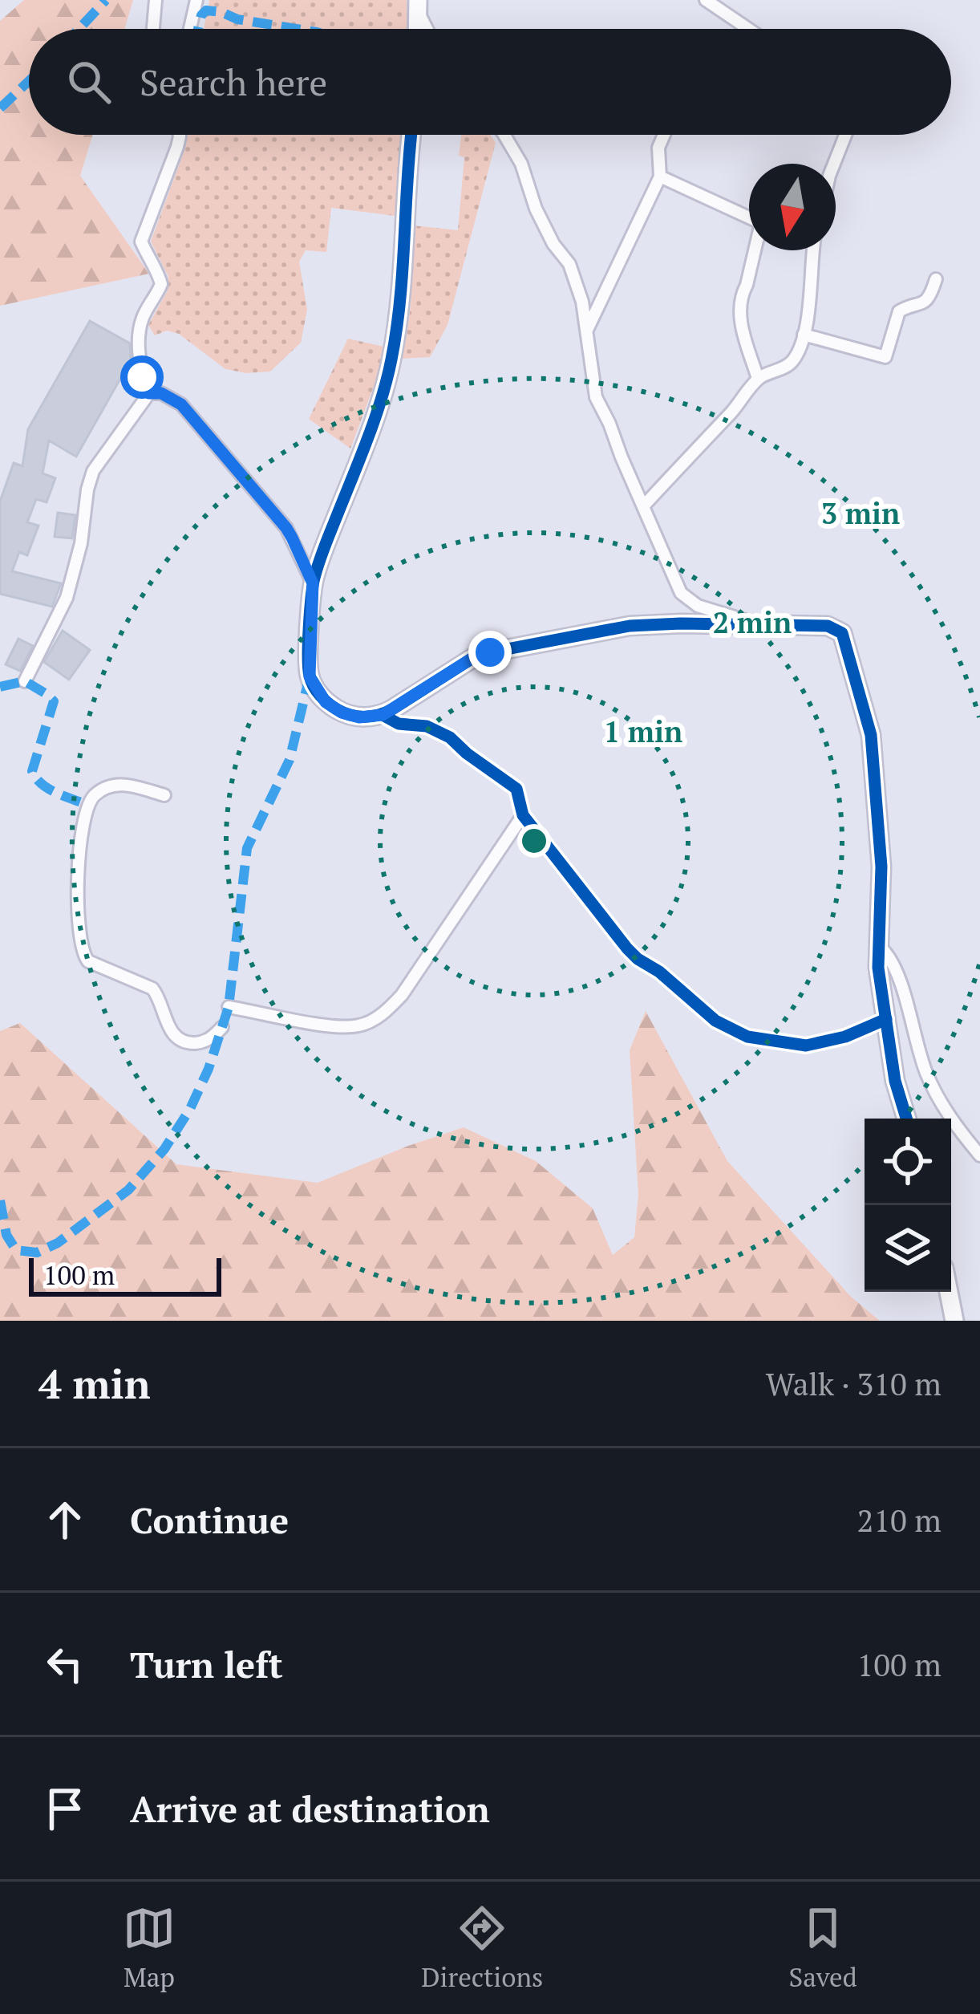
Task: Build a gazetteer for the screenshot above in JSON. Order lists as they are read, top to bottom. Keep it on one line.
{"scale_bar":"100 m","north":"bottom","page":{"search":"Search here","scale":"100 m","heading":["4 min","Walk · 310 m"],"list":[["Continue","210 m"],["Turn left","100 m"],"Arrive at destination"],"nav":["Map","Directions","Saved"]},"rings":["3 min","2 min","1 min"]}
